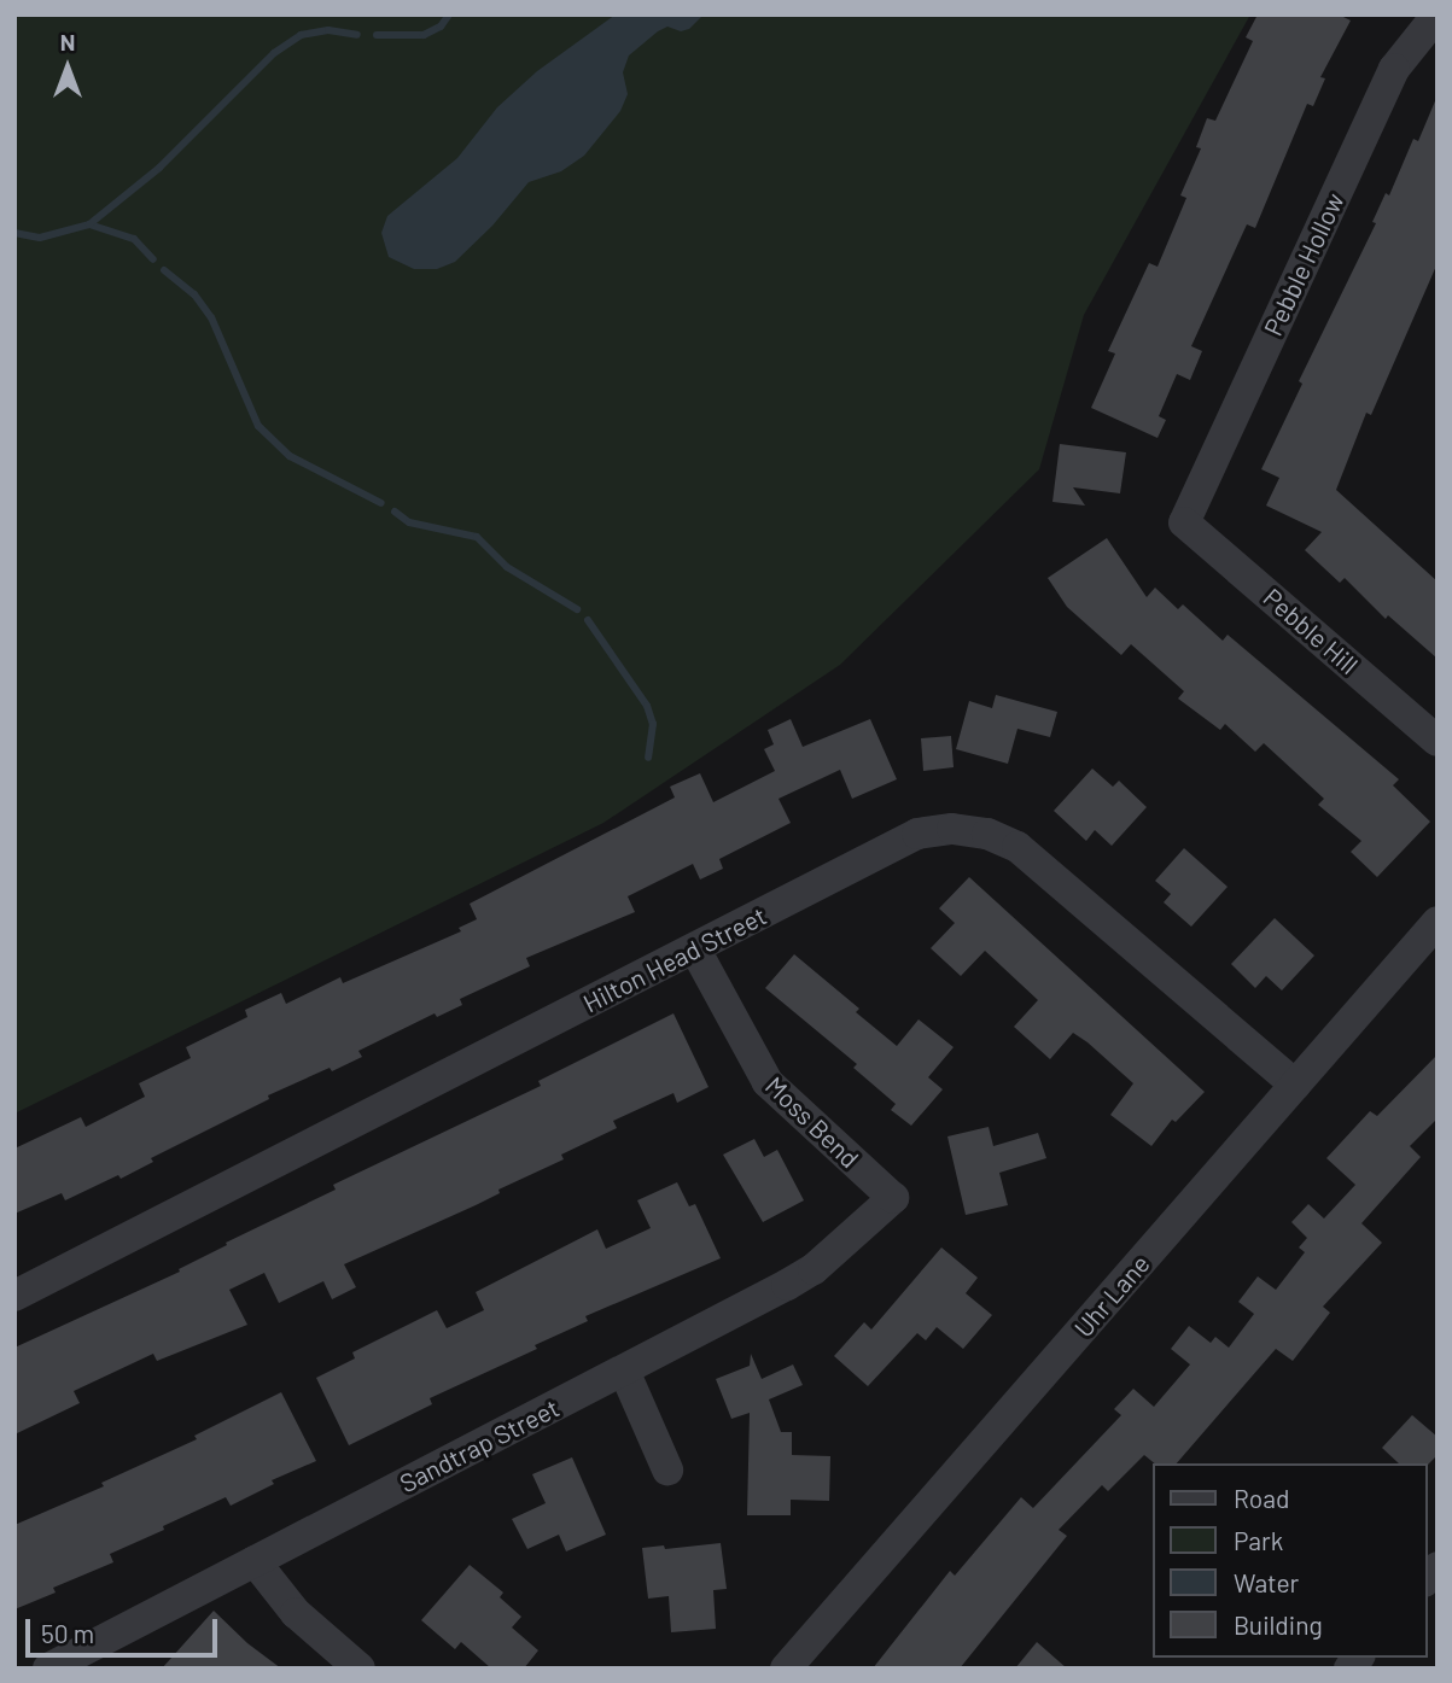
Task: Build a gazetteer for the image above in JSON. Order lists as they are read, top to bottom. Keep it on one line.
{"streets":{"street":["Pebble Hollow","Pebble Hill","Hilton Head Street","Moss Bend","Uhr Lane","Sandtrap Street"]},"crossings":[["Pebble Hollow","Pebble Hill"],["Hilton Head Street","Moss Bend"],["Hilton Head Street","Uhr Lane"],["Moss Bend","Sandtrap Street"]],"legend":["Road","Park","Water","Building"],"scale_bar":"50 m","north":"top"}
